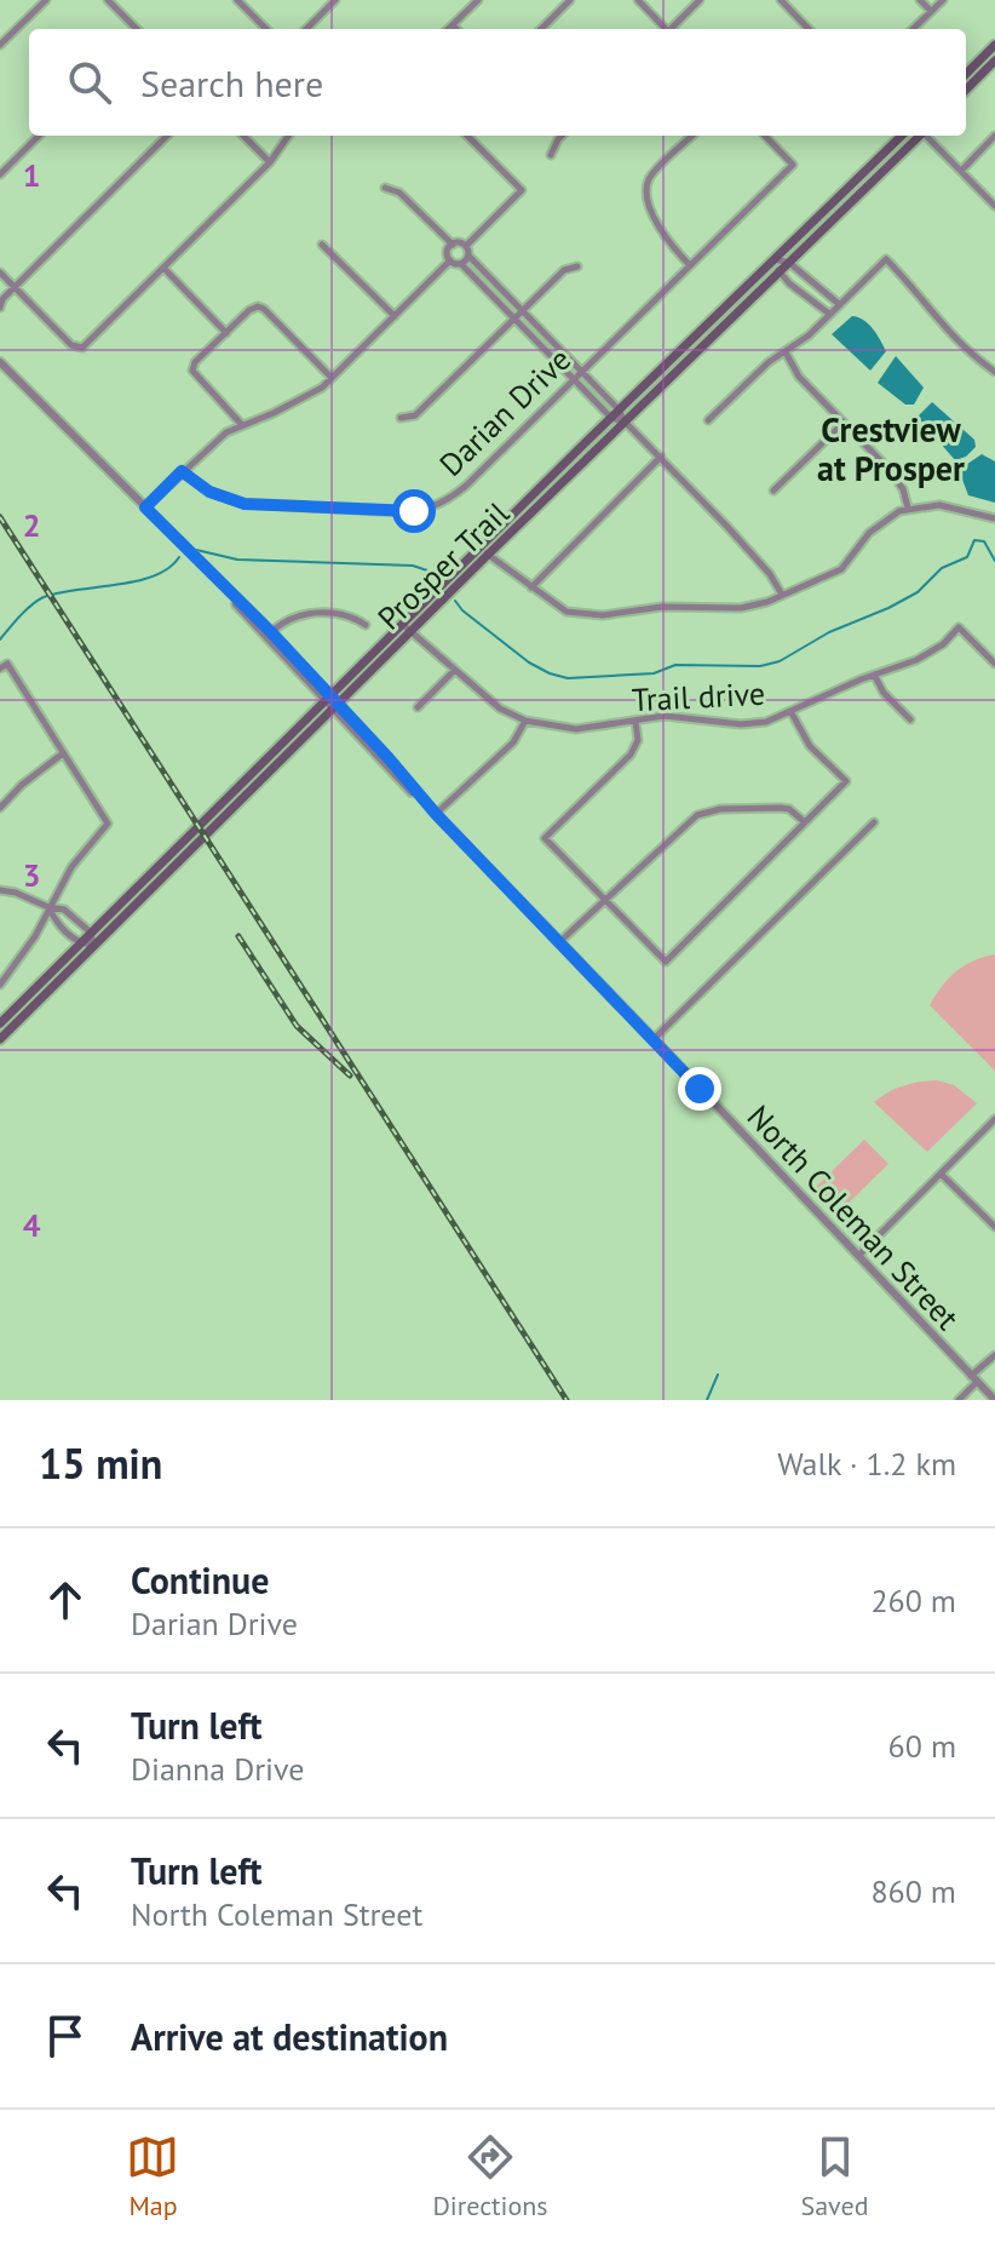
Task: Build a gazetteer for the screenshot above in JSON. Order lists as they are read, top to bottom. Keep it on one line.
{"streets":{"main road":["Prosper Trail"],"street":["Darian Drive","Trail drive","North Coleman Street"]},"crossings":[["Prosper Trail","Trail drive"],["Prosper Trail","North Coleman Street"]],"districts":["Crestview at Prosper"],"page":{"search":"Search here","heading":["15 min","Walk · 1.2 km"],"list":[["Continue","Darian Drive","260 m"],["Turn left","Dianna Drive","60 m"],["Turn left","North Coleman Street","860 m"],"Arrive at destination"],"nav":["Map","Directions","Saved"]},"grid":{"rows":["1","2","3","4"]}}
